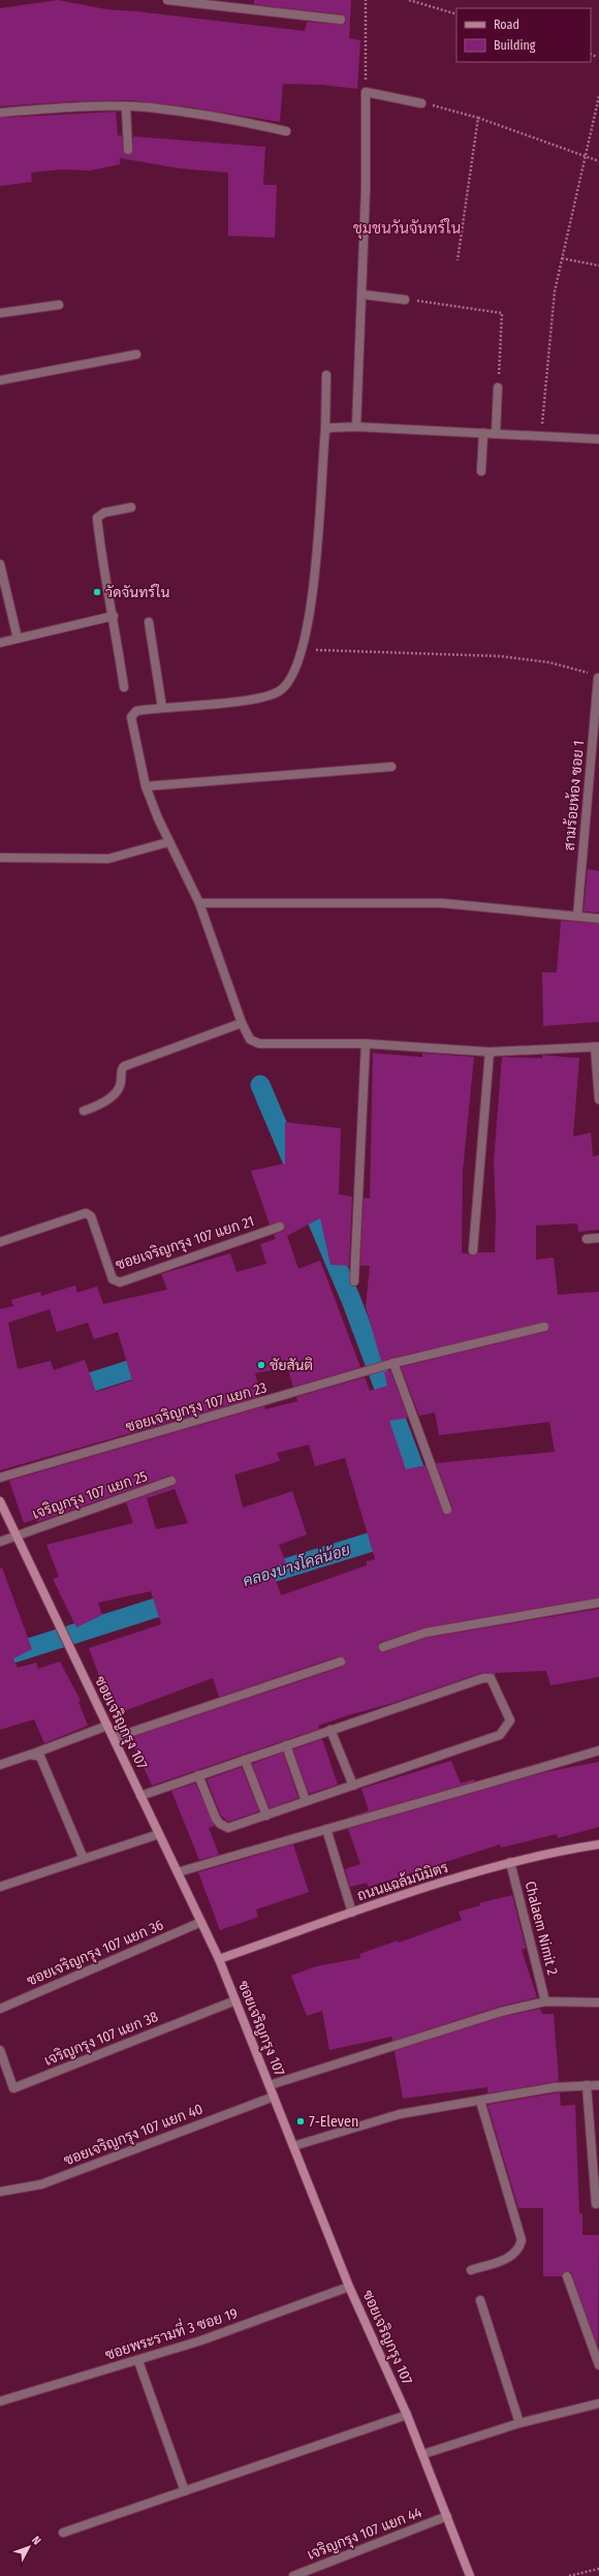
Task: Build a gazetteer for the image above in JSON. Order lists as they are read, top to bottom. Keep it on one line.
{"streets":{"street":["สามร้อยห้อง ซอย 1","ซอยเจริญกรุง 107 แยก 21","ซอยเจริญกรุง 107 แยก 23","เจริญกรุง 107 แยก 25","ซอยเจริญกรุง 107","ถนนแฉล้มนิมิตร","Chalaem Nimit 2","ซอยเจริญกรุง 107 แยก 36","เจริญกรุง 107 แยก 38","ซอยเจริญกรุง 107 แยก 40","ซอยพระรามที่ 3 ซอย 19","เจริญกรุง 107 แยก 44"]},"crossings":[["เจริญกรุง 107 แยก 25","ซอยเจริญกรุง 107"],["ซอยเจริญกรุง 107","ถนนแฉล้มนิมิตร"],["ซอยเจริญกรุง 107","ซอยเจริญกรุง 107 แยก 36"],["ซอยเจริญกรุง 107","เจริญกรุง 107 แยก 38"],["ซอยเจริญกรุง 107","ซอยเจริญกรุง 107 แยก 40"],["ซอยเจริญกรุง 107","ซอยพระรามที่ 3 ซอย 19"],["ซอยเจริญกรุง 107","เจริญกรุง 107 แยก 44"],["ถนนแฉล้มนิมิตร","Chalaem Nimit 2"]],"districts":["ชุมชนวันจันทร์ใน"],"water":["คลองบางโคล่น้อย"],"places":["วัดจันทร์ใน","ชัยสันติ","7-Eleven"],"legend":["Road","Building"],"north":"top right"}
